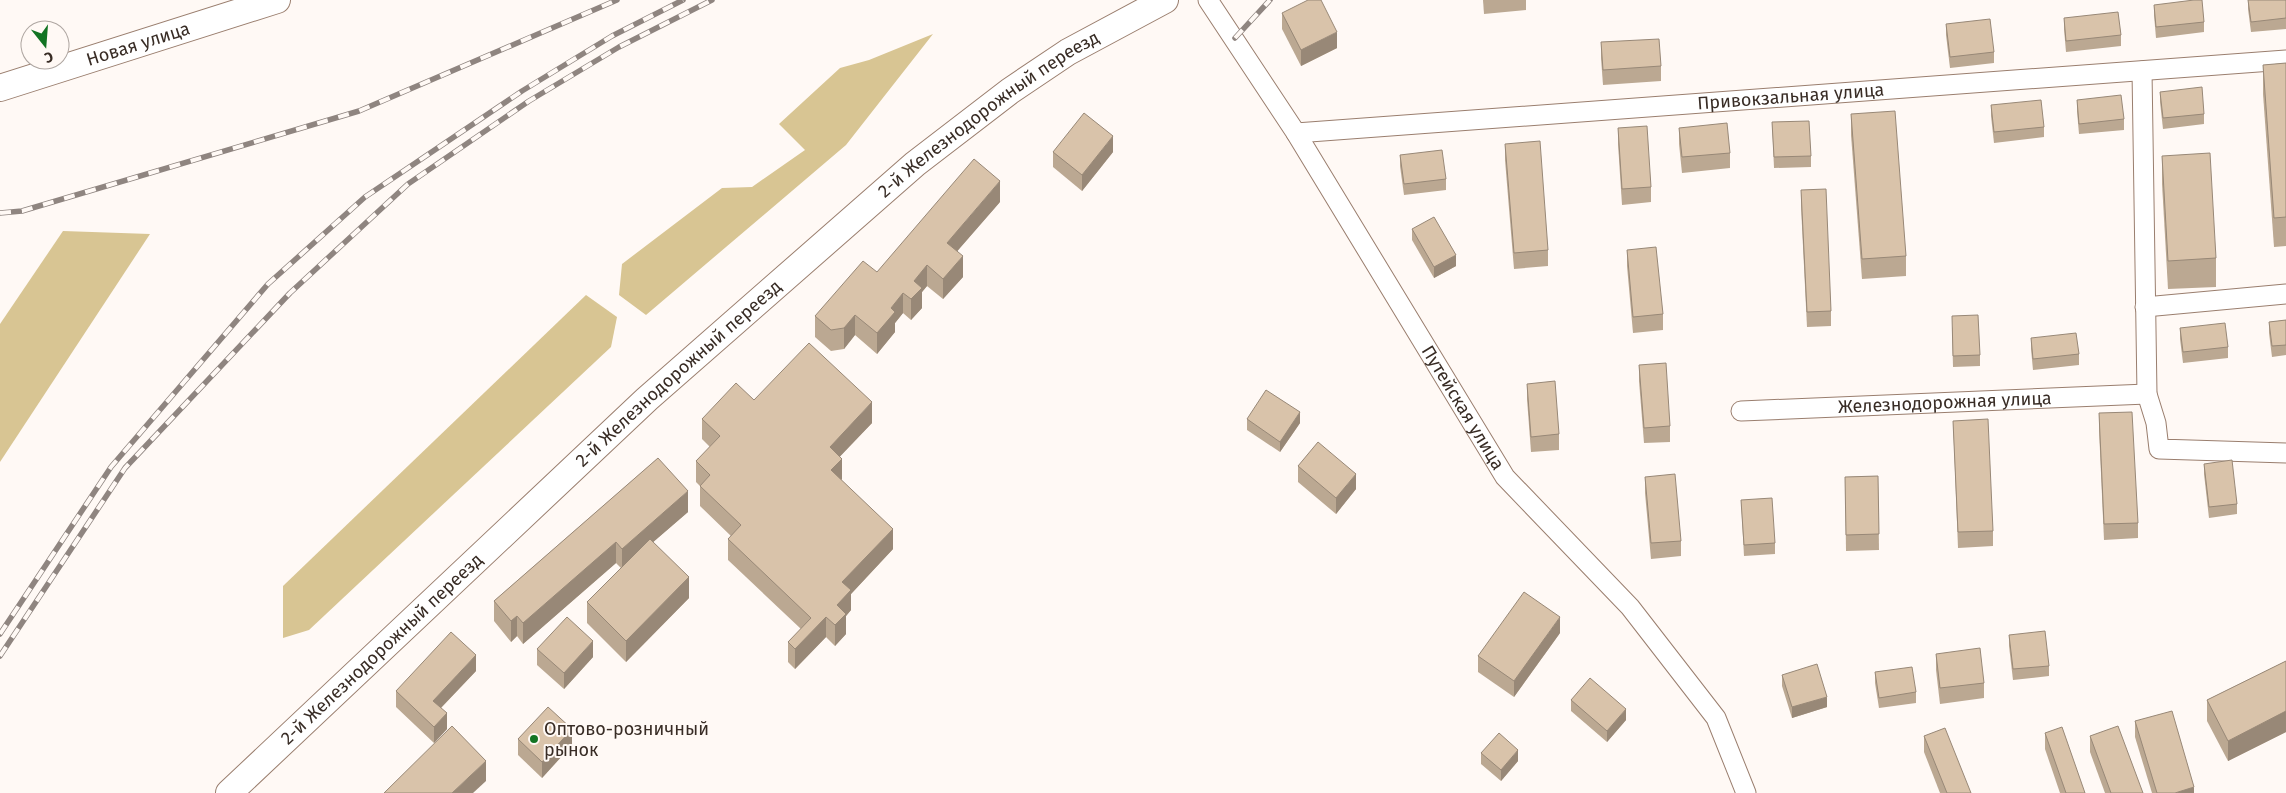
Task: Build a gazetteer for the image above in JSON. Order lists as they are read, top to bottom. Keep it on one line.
{"streets":{"street":["Новая улица","Привокзальная улица","2-й Железнодорожный переезд","Железнодорожная улица","Путейская улица"]},"crossings":[["Привокзальная улица","Путейская улица"]],"places":["Оптово-розничный рынок"],"north":"bottom"}
